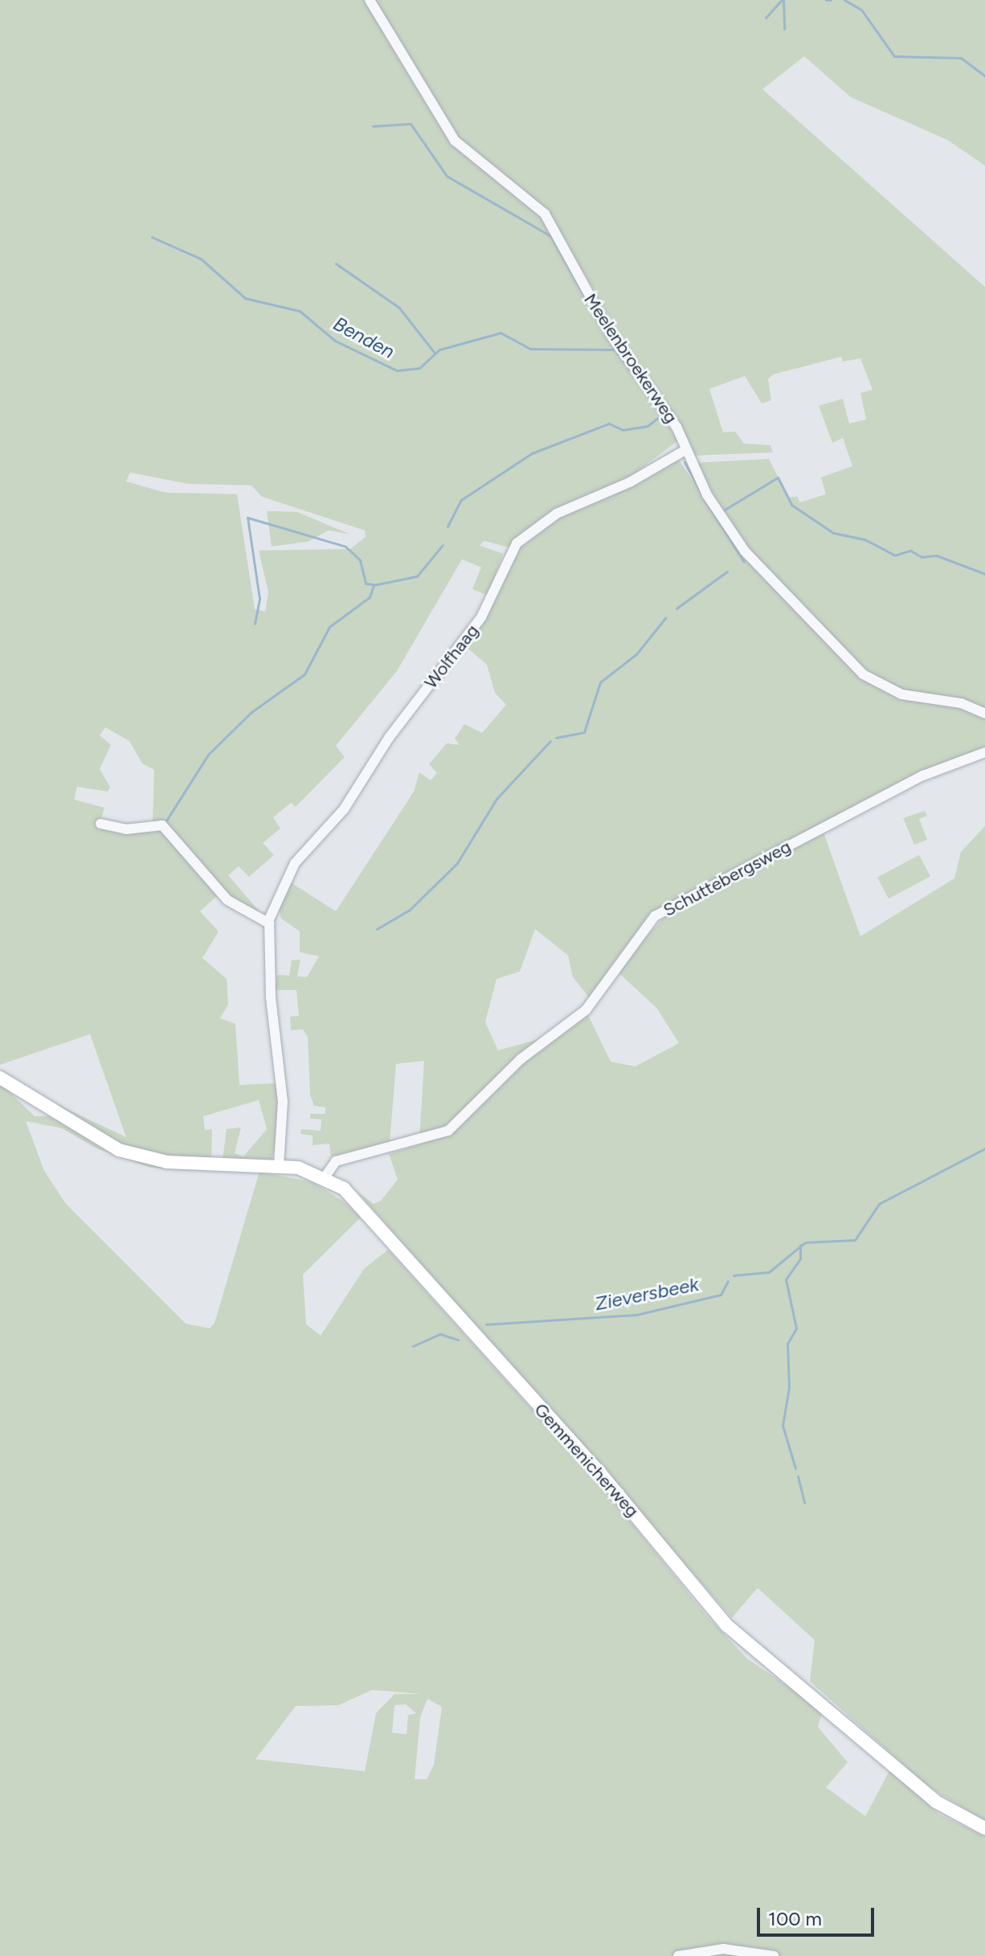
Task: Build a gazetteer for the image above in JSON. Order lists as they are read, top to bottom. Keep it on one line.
{"streets":{"main road":["Gemmenicherweg"],"street":["Meelenbroekerweg","Wolfhaag","Schuttebergsweg"]},"crossings":[["Meelenbroekerweg","Wolfhaag"],["Wolfhaag","Gemmenicherweg"],["Schuttebergsweg","Gemmenicherweg"]],"water":["Benden","Zieversbeek"],"scale_bar":"100 m"}
